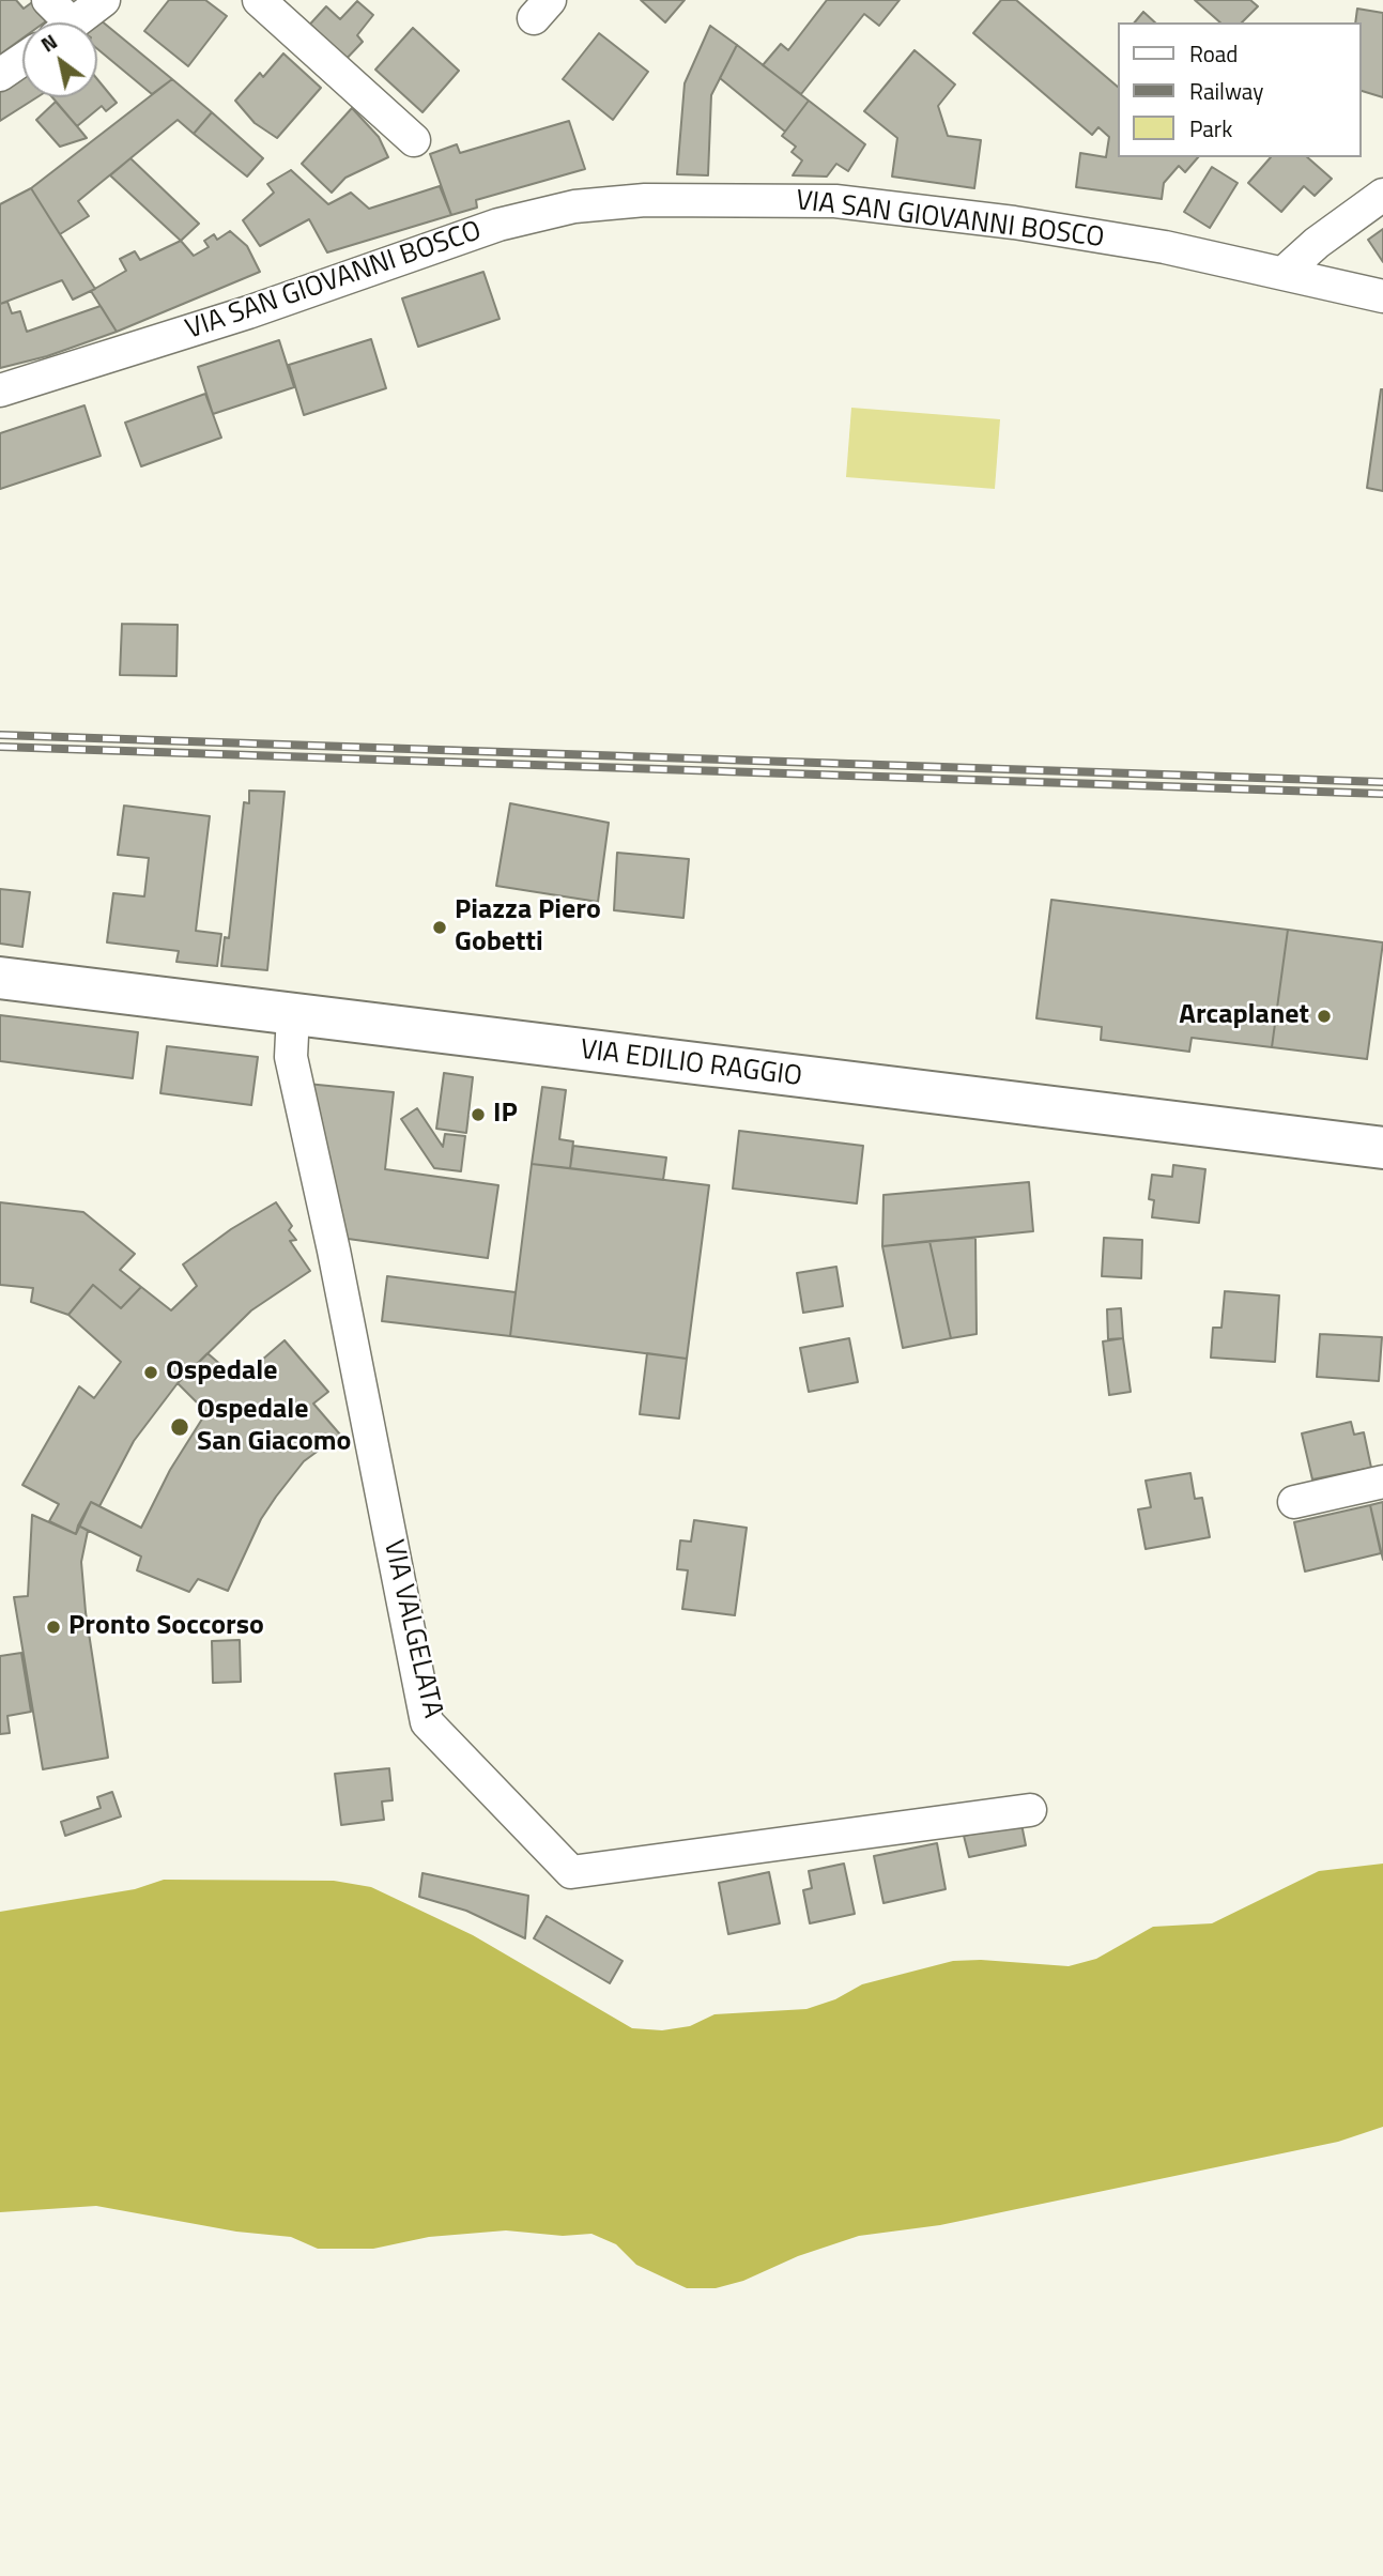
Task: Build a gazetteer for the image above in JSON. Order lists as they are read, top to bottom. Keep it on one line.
{"streets":{"main road":["VIA EDILIO RAGGIO"],"street":["VIA SAN GIOVANNI BOSCO","VIA VALGELATA"]},"crossings":[["VIA EDILIO RAGGIO","VIA VALGELATA"]],"places":["Piazza Piero Gobetti","Arcaplanet","IP","Ospedale","Ospedale San Giacomo","Pronto Soccorso"],"legend":["Road","Railway","Park"],"north":"top left"}
